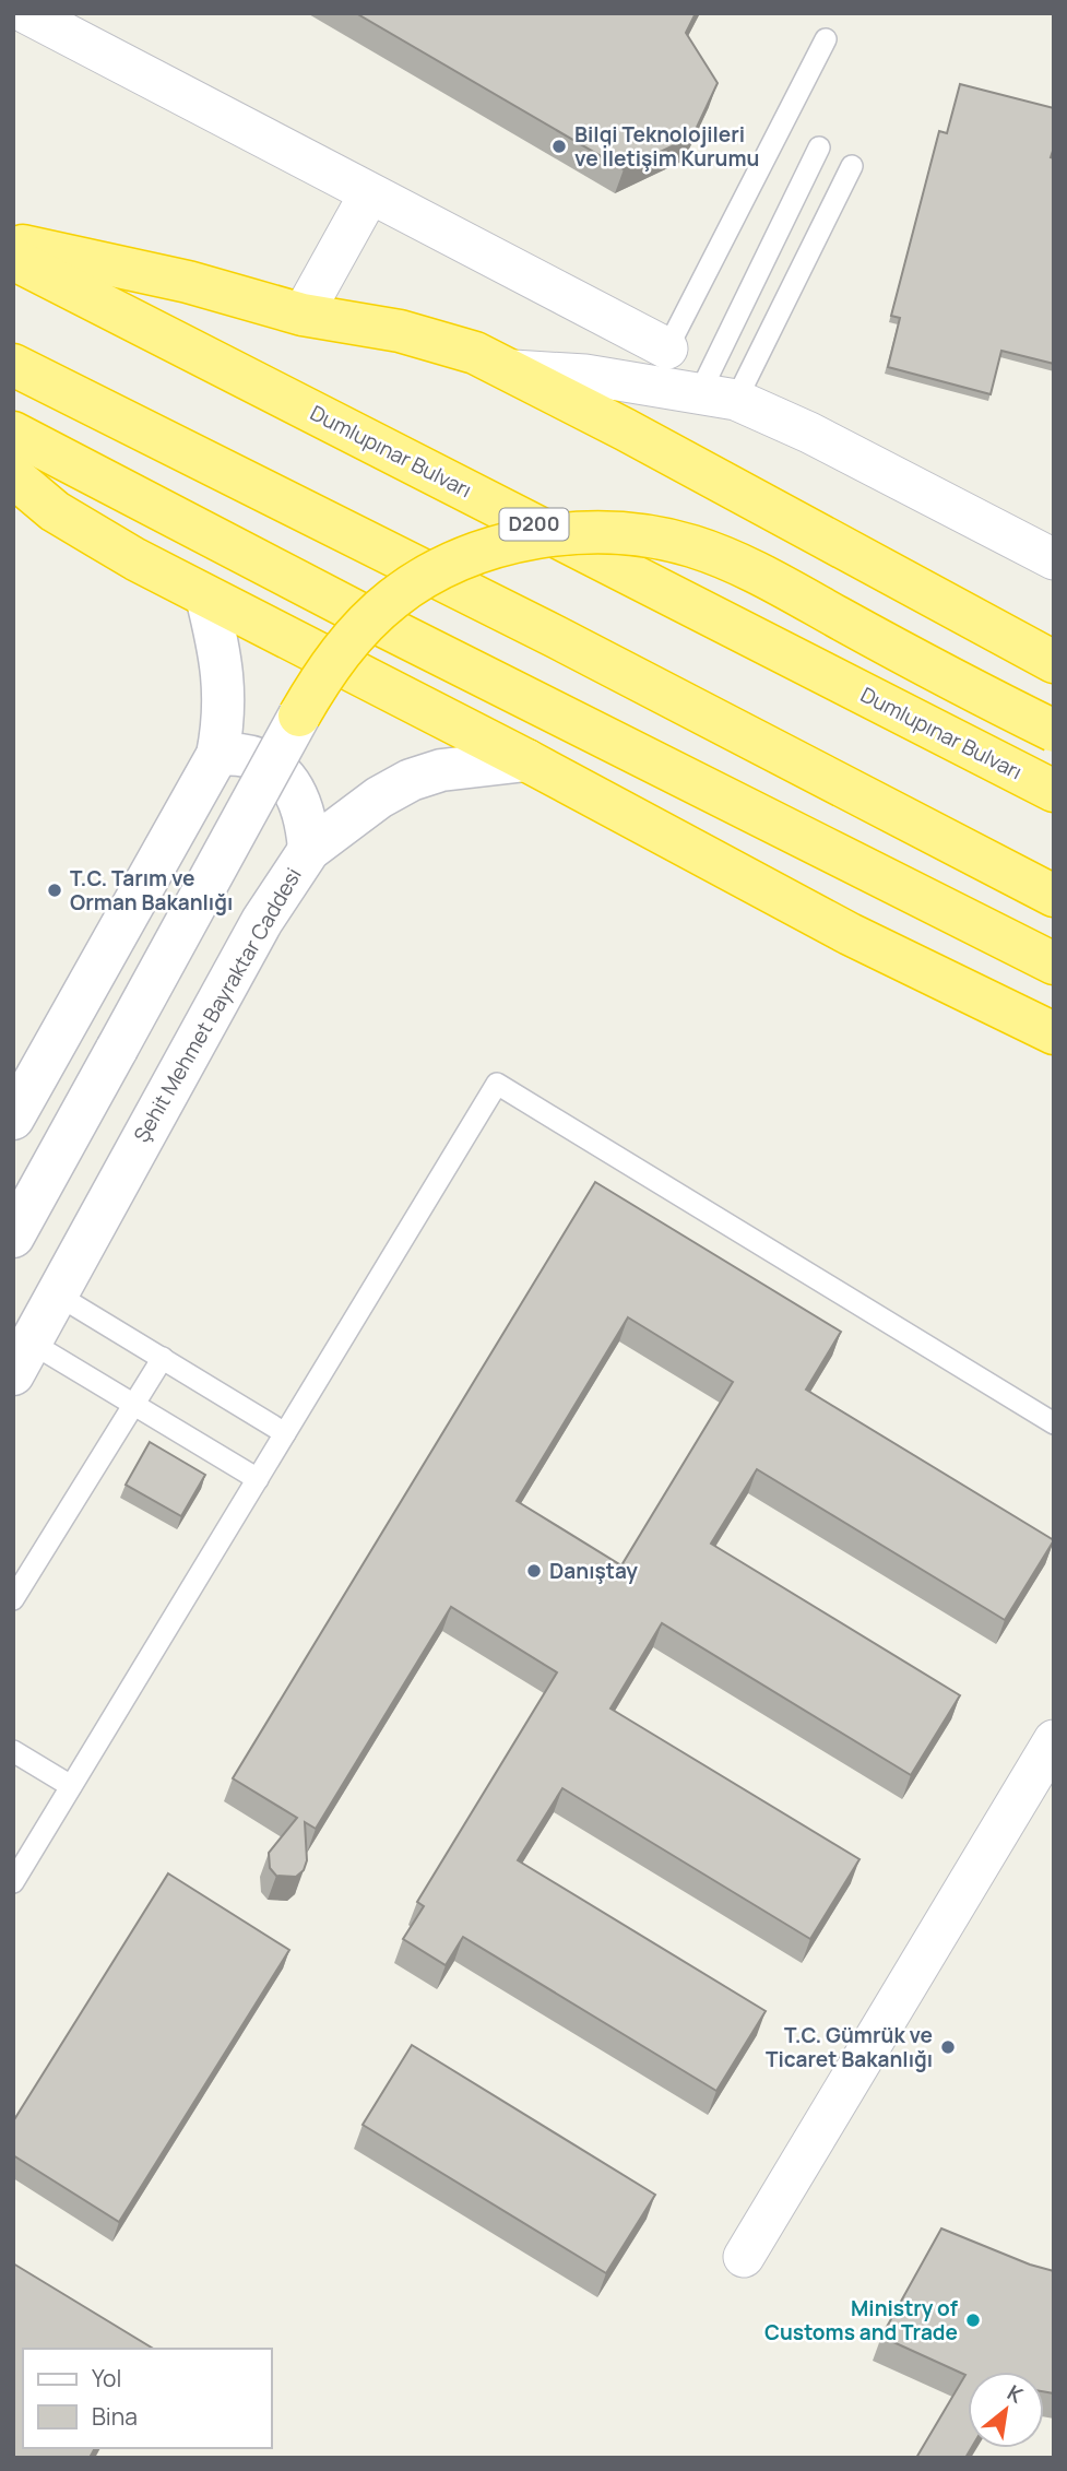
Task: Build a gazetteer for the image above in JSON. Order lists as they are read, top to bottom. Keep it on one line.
{"streets":{"highway":["Dumlupınar Bulvarı","D200"],"main road":["Şehit Mehmet Bayraktar Caddesi"]},"places":["Bilgi Teknolojileri ve İletişim Kurumu","T.C. Tarım ve Orman Bakanlığı","Danıştay","T.C. Gümrük ve Ticaret Bakanlığı","Ministry of Customs and Trade"],"legend":["Yol","Bina"],"north":"top right"}
